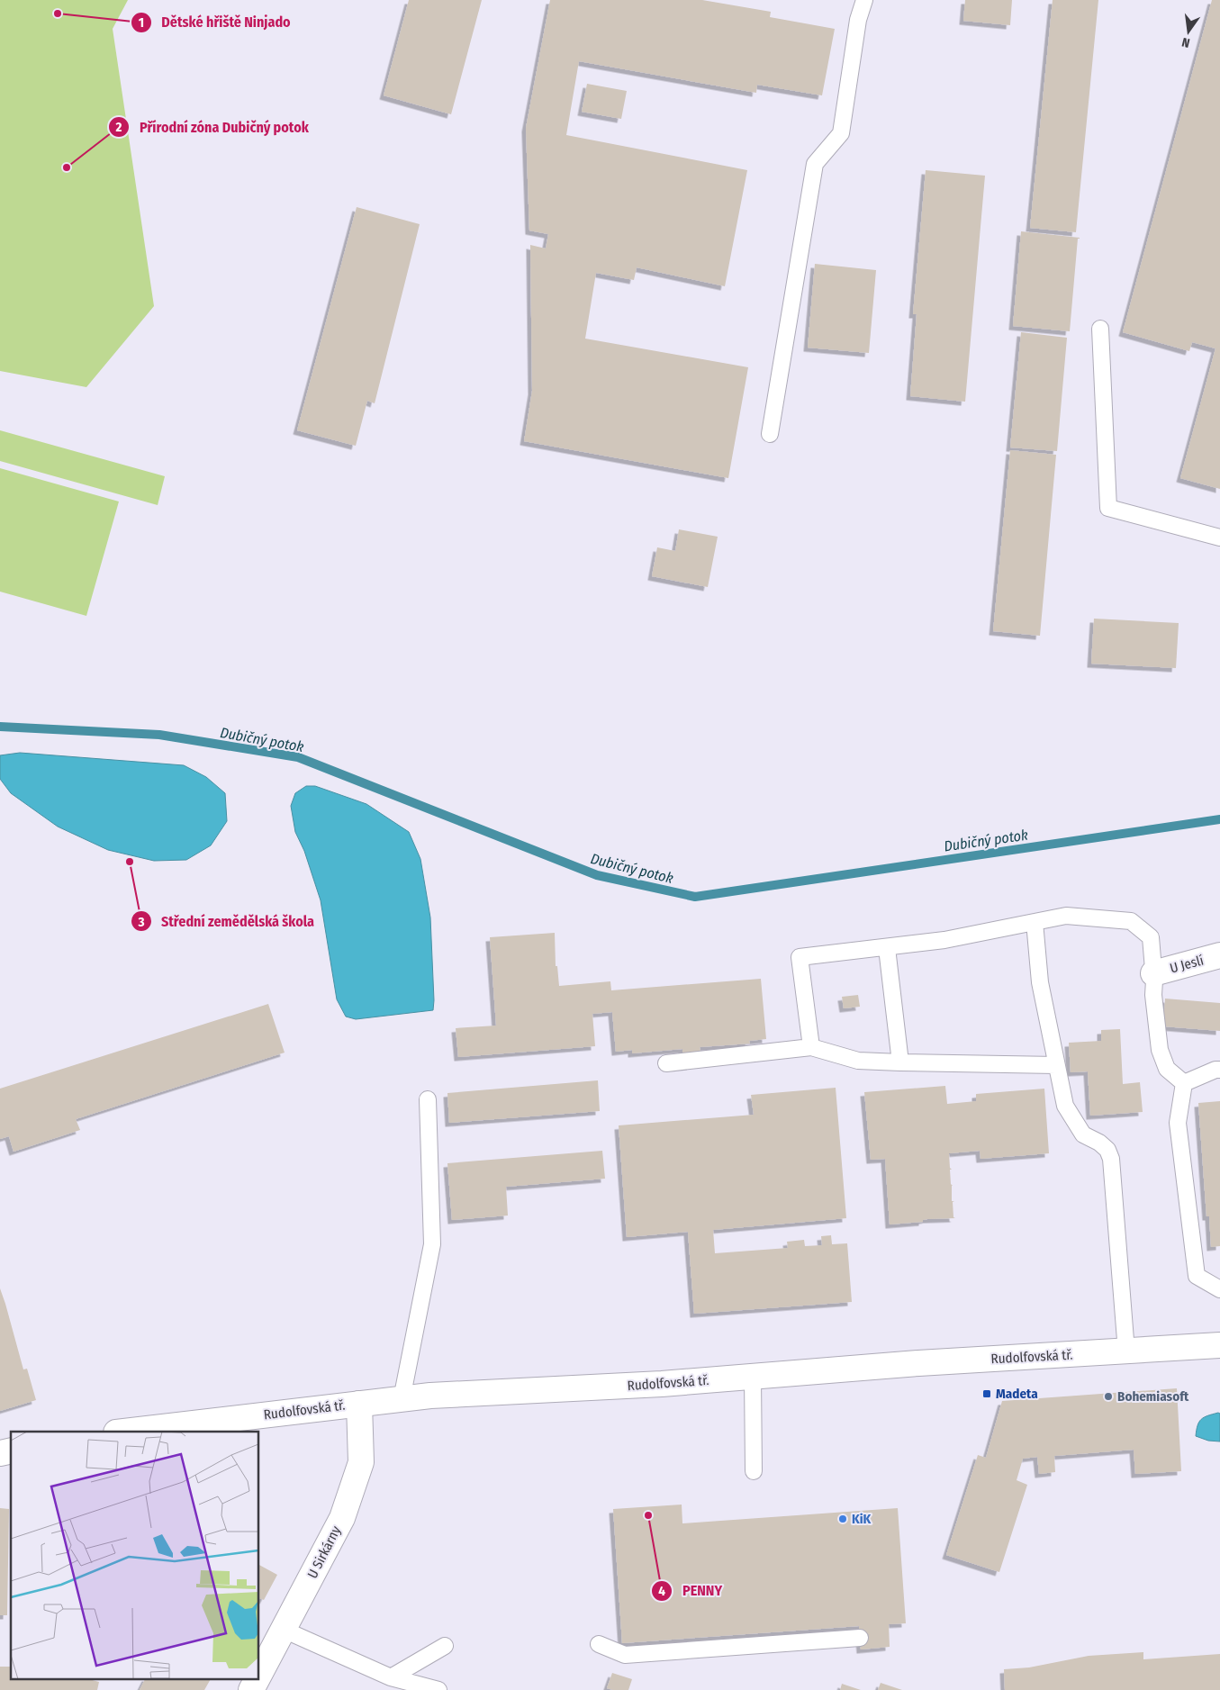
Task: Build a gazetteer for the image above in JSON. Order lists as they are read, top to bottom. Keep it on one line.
{"streets":{"main road":["U Jeslí","Rudolfovská tř.","U Sirkárny"]},"crossings":[["Rudolfovská tř.","U Sirkárny"]],"water":["Dubičný potok"],"places":{"other":["Dětské hřiště Ninjado","Přírodní zóna Dubičný potok","Střední zemědělská škola","Bohemiasoft","PENNY","KiK"],"transit":["Madeta"]},"north":"bottom"}
